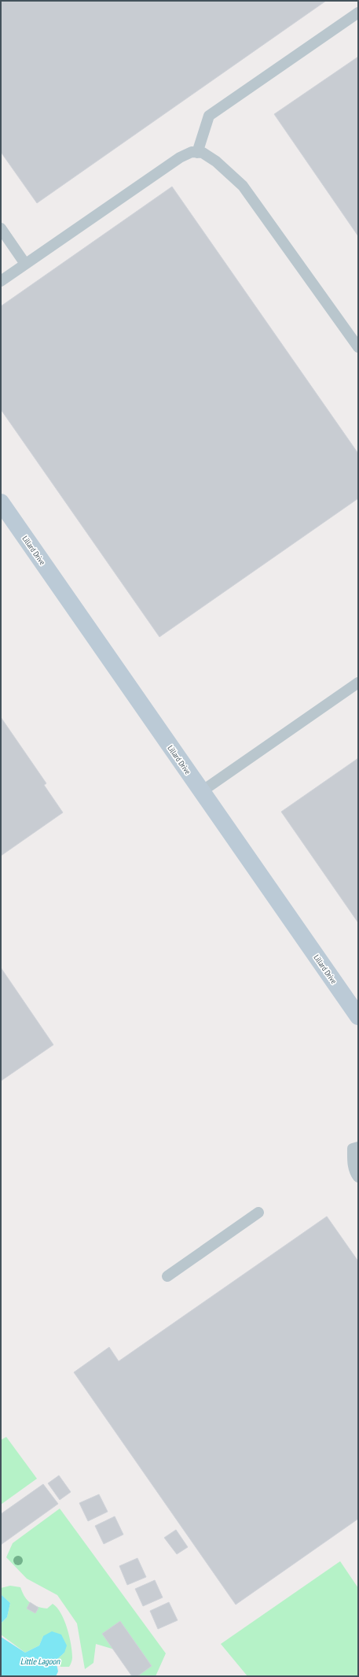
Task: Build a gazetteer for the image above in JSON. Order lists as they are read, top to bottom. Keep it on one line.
{"streets":{"street":["Lillard Drive"]},"water":["Little Lagoon"]}
